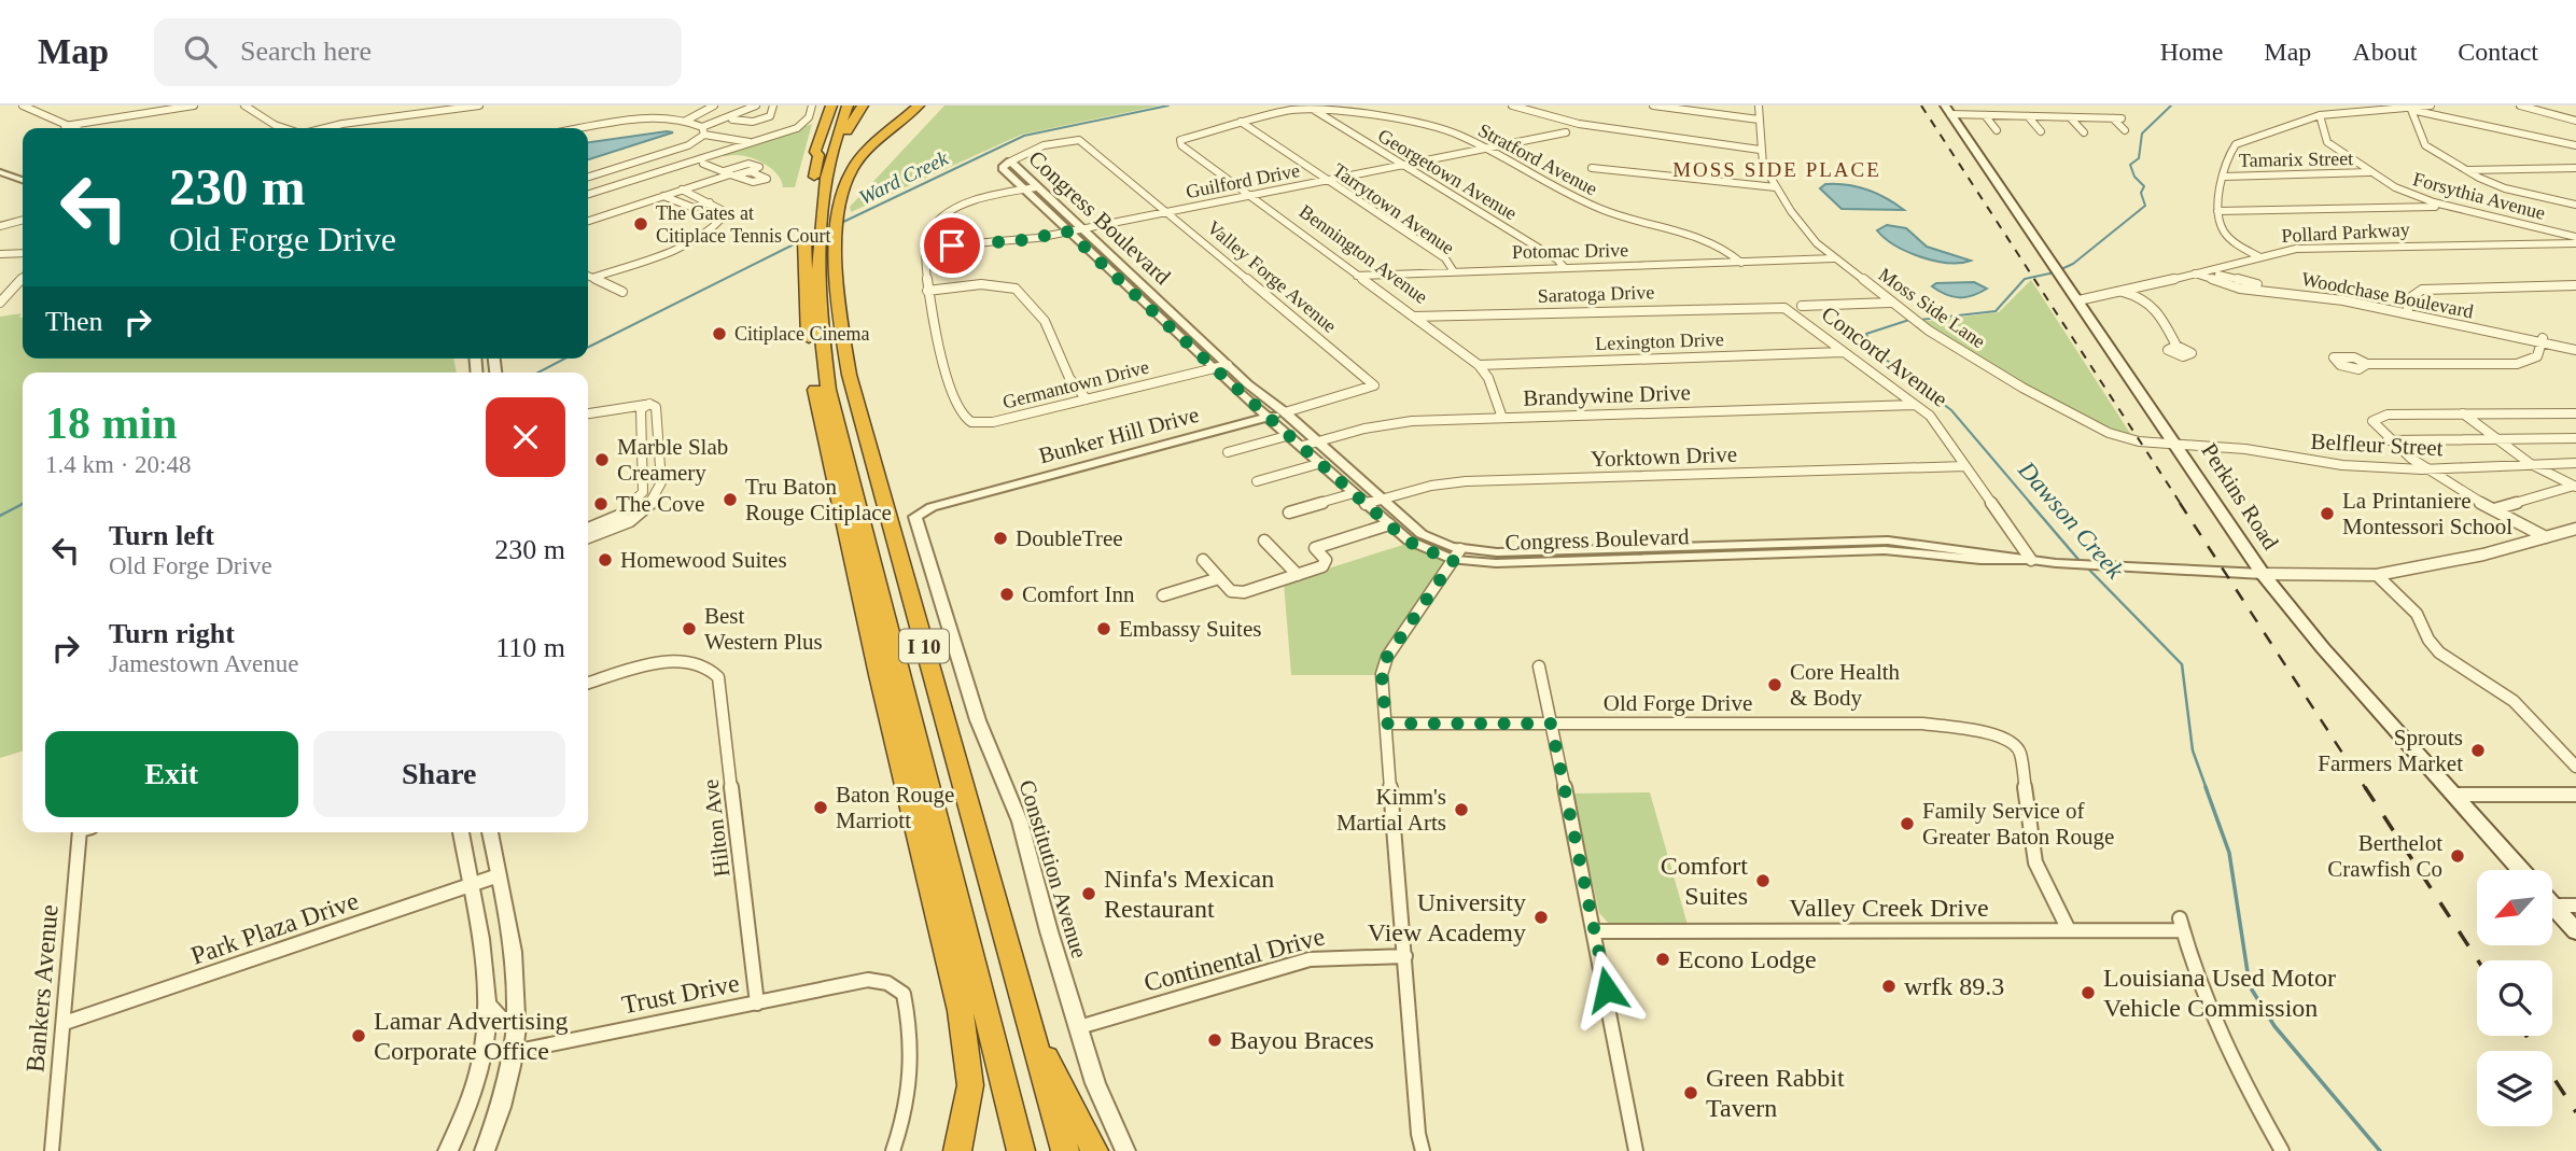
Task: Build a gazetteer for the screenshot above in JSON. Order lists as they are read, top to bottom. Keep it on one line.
{"streets":{"highway":["I 10"],"main road":["Perkins Road"],"street":["Stratford Avenue","Tamarix Street","Georgetown Avenue","Guilford Drive","Forsythia Avenue","Tarrytown Avenue","Congress Boulevard","Pollard Parkway","Potomac Drive","Bennington Avenue","Valley Forge Avenue","Saratoga Drive","Woodchase Boulevard","Moss Side Lane","Lexington Drive","Concord Avenue","Germantown Drive","Brandywine Drive","Bunker Hill Drive","Belfleur Street","Yorktown Drive","Old Forge Drive","Hilton Ave","Constitution Avenue","Valley Creek Drive","Park Plaza Drive","Continental Drive","Bankers Avenue","Trust Drive"]},"crossings":[["Stratford Avenue","Georgetown Avenue"],["Stratford Avenue","Guilford Drive"],["Stratford Avenue","Tarrytown Avenue"],["Stratford Avenue","Potomac Drive"],["Stratford Avenue","Bennington Avenue"],["Tamarix Street","Forsythia Avenue"],["Georgetown Avenue","Guilford Drive"],["Georgetown Avenue","Potomac Drive"],["Guilford Drive","Tarrytown Avenue"],["Guilford Drive","Congress Boulevard"],["Guilford Drive","Bennington Avenue"],["Guilford Drive","Valley Forge Avenue"],["Tarrytown Avenue","Potomac Drive"],["Congress Boulevard","Valley Forge Avenue"],["Congress Boulevard","Concord Avenue"],["Congress Boulevard","Germantown Drive"],["Congress Boulevard","Brandywine Drive"],["Congress Boulevard","Bunker Hill Drive"],["Congress Boulevard","Yorktown Drive"],["Congress Boulevard","Perkins Road"],["Pollard Parkway","Woodchase Boulevard"],["Pollard Parkway","Perkins Road"],["Potomac Drive","Bennington Avenue"],["Potomac Drive","Moss Side Lane"],["Bennington Avenue","Saratoga Drive"],["Bennington Avenue","Lexington Drive"],["Bennington Avenue","Brandywine Drive"],["Valley Forge Avenue","Bunker Hill Drive"],["Saratoga Drive","Concord Avenue"],["Moss Side Lane","Belfleur Street"],["Moss Side Lane","Perkins Road"],["Lexington Drive","Concord Avenue"],["Concord Avenue","Brandywine Drive"],["Concord Avenue","Yorktown Drive"],["Bunker Hill Drive","Constitution Avenue"],["Belfleur Street","Perkins Road"],["Old Forge Drive","Valley Creek Drive"],["Hilton Ave","Trust Drive"],["Constitution Avenue","Continental Drive"],["Park Plaza Drive","Bankers Avenue"]],"districts":["MOSS SIDE PLACE"],"water":["Ward Creek","Dawson Creek"],"places":["The Gates at Citiplace Tennis Court","Citiplace Cinema","Marble Slab Creamery","Tru Baton Rouge Citiplace","The Cove","La Printaniere Montessori School","DoubleTree","Homewood Suites","Comfort Inn","Best Western Plus","Embassy Suites","Core Health & Body","Sprouts Farmers Market","Baton Rouge Marriott","Kimm's Martial Arts","Family Service of Greater Baton Rouge","Berthelot Crawfish Co","Comfort Suites","Ninfa's Mexican Restaurant","University View Academy","Econo Lodge","wrfk 89.3","Louisiana Used Motor Vehicle Commission","Lamar Advertising Corporate Office","Bayou Braces","Green Rabbit Tavern"],"north":"bottom left","page":{"header":"Map","search":"Search here","nav":["Home","Map","About","Contact"],"turn":["230 m","Old Forge Drive"],"then":"Then","heading":["18 min","1.4 km · 20:48"],"list":[{"name":"Turn left","note":"Old Forge Drive","value":"230 m"},{"name":"Turn right","note":"Jamestown Avenue","value":"110 m"}],"buttons":["Exit","Share"]}}
